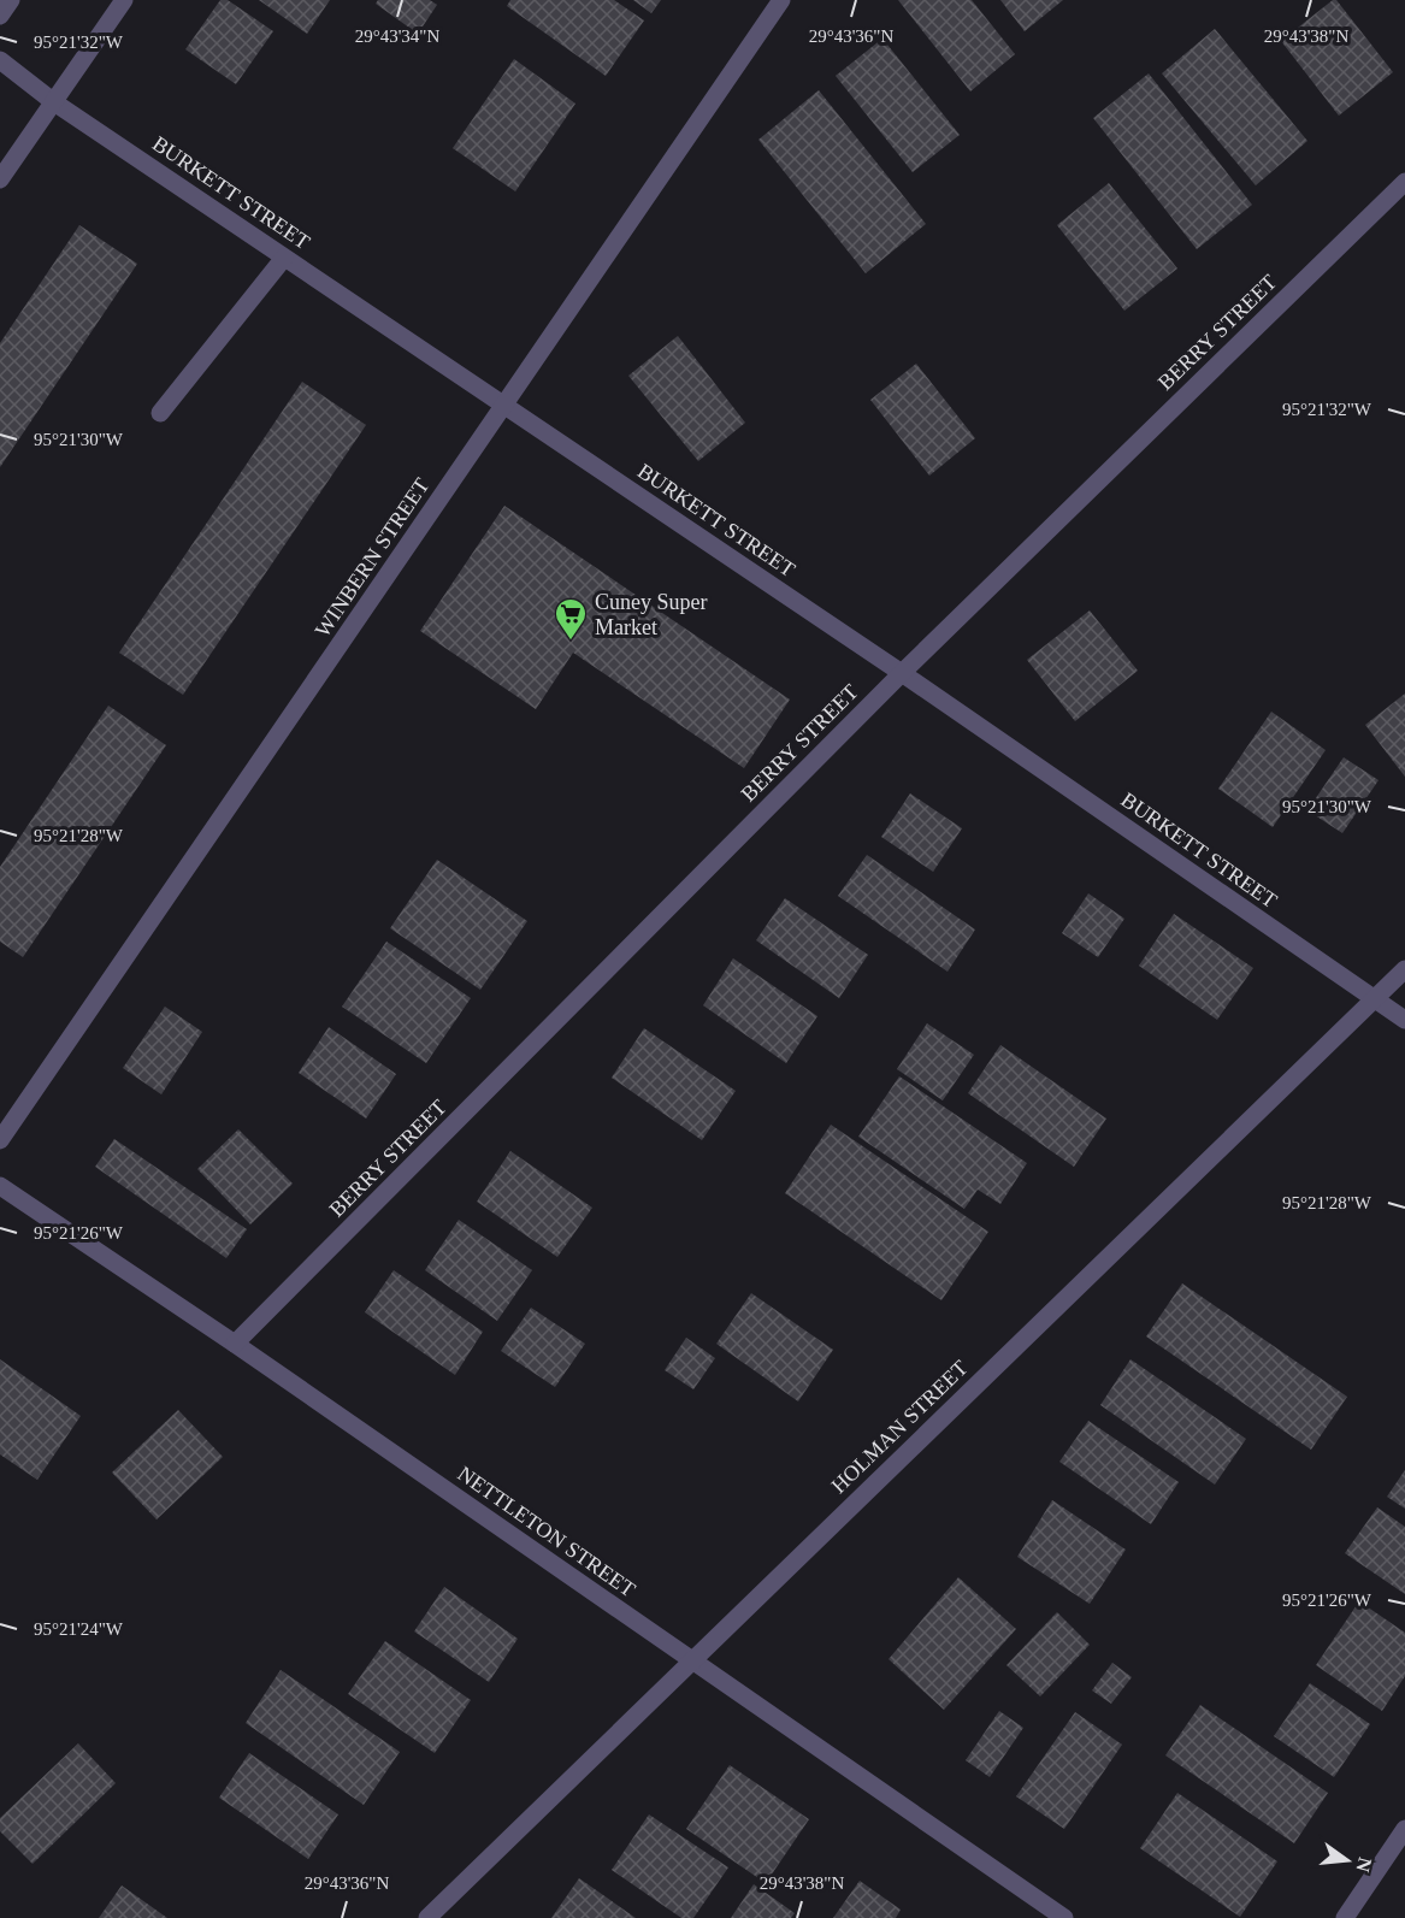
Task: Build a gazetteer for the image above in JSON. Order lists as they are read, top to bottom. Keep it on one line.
{"streets":{"street":["BURKETT STREET","BERRY STREET","WINBERN STREET","HOLMAN STREET","NETTLETON STREET"]},"crossings":[["BURKETT STREET","BERRY STREET"],["BURKETT STREET","WINBERN STREET"],["BURKETT STREET","HOLMAN STREET"],["BERRY STREET","NETTLETON STREET"],["HOLMAN STREET","NETTLETON STREET"]],"places":{"supermarket":["Cuney Super Market"]},"north":"right","coordinates":["29°43'34\"N","29°43'36\"N","29°43'38\"N","95°21'32\"W","95°21'30\"W","95°21'28\"W","95°21'26\"W","95°21'24\"W"]}
